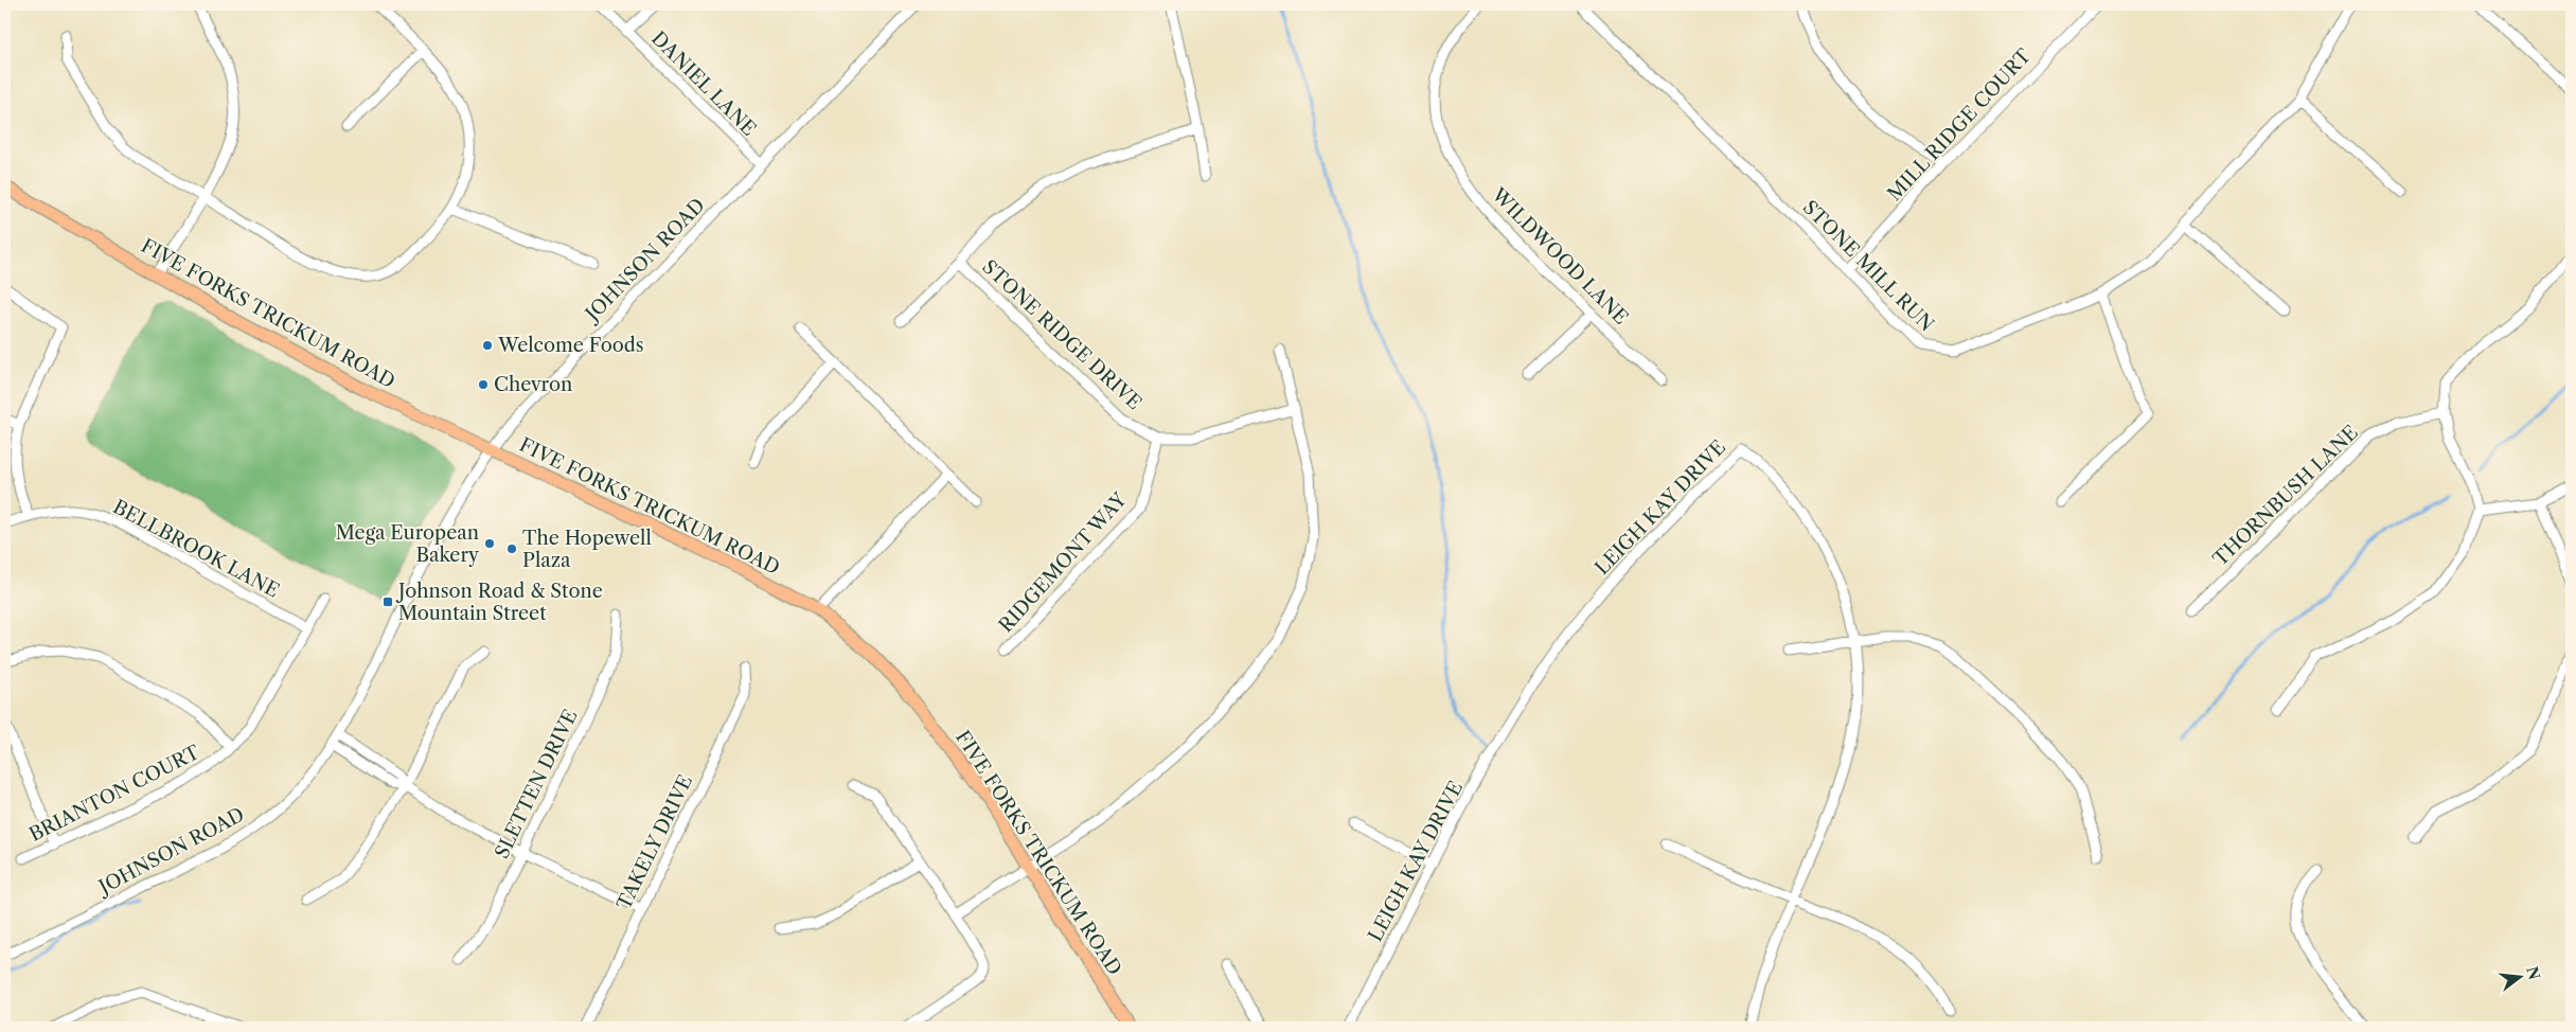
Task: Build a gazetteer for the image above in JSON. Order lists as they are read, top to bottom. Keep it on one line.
{"streets":{"main road":["FIVE FORKS TRICKUM ROAD"],"street":["DANIEL LANE","MILL RIDGE COURT","WILDWOOD LANE","JOHNSON ROAD","STONE MILL RUN","STONE RIDGE DRIVE","THORNBUSH LANE","LEIGH KAY DRIVE","BELLBROOK LANE","RIDGEMONT WAY","SLETTEN DRIVE","BRIANTON COURT","TAKELY DRIVE"]},"crossings":[["DANIEL LANE","JOHNSON ROAD"],["MILL RIDGE COURT","STONE MILL RUN"],["JOHNSON ROAD","FIVE FORKS TRICKUM ROAD"],["STONE RIDGE DRIVE","RIDGEMONT WAY"],["BELLBROOK LANE","BRIANTON COURT"]],"places":{"other":["Welcome Foods","Chevron","Mega European Bakery","The Hopewell Plaza"],"transit":["Johnson Road & Stone Mountain Street"]},"north":"right"}
